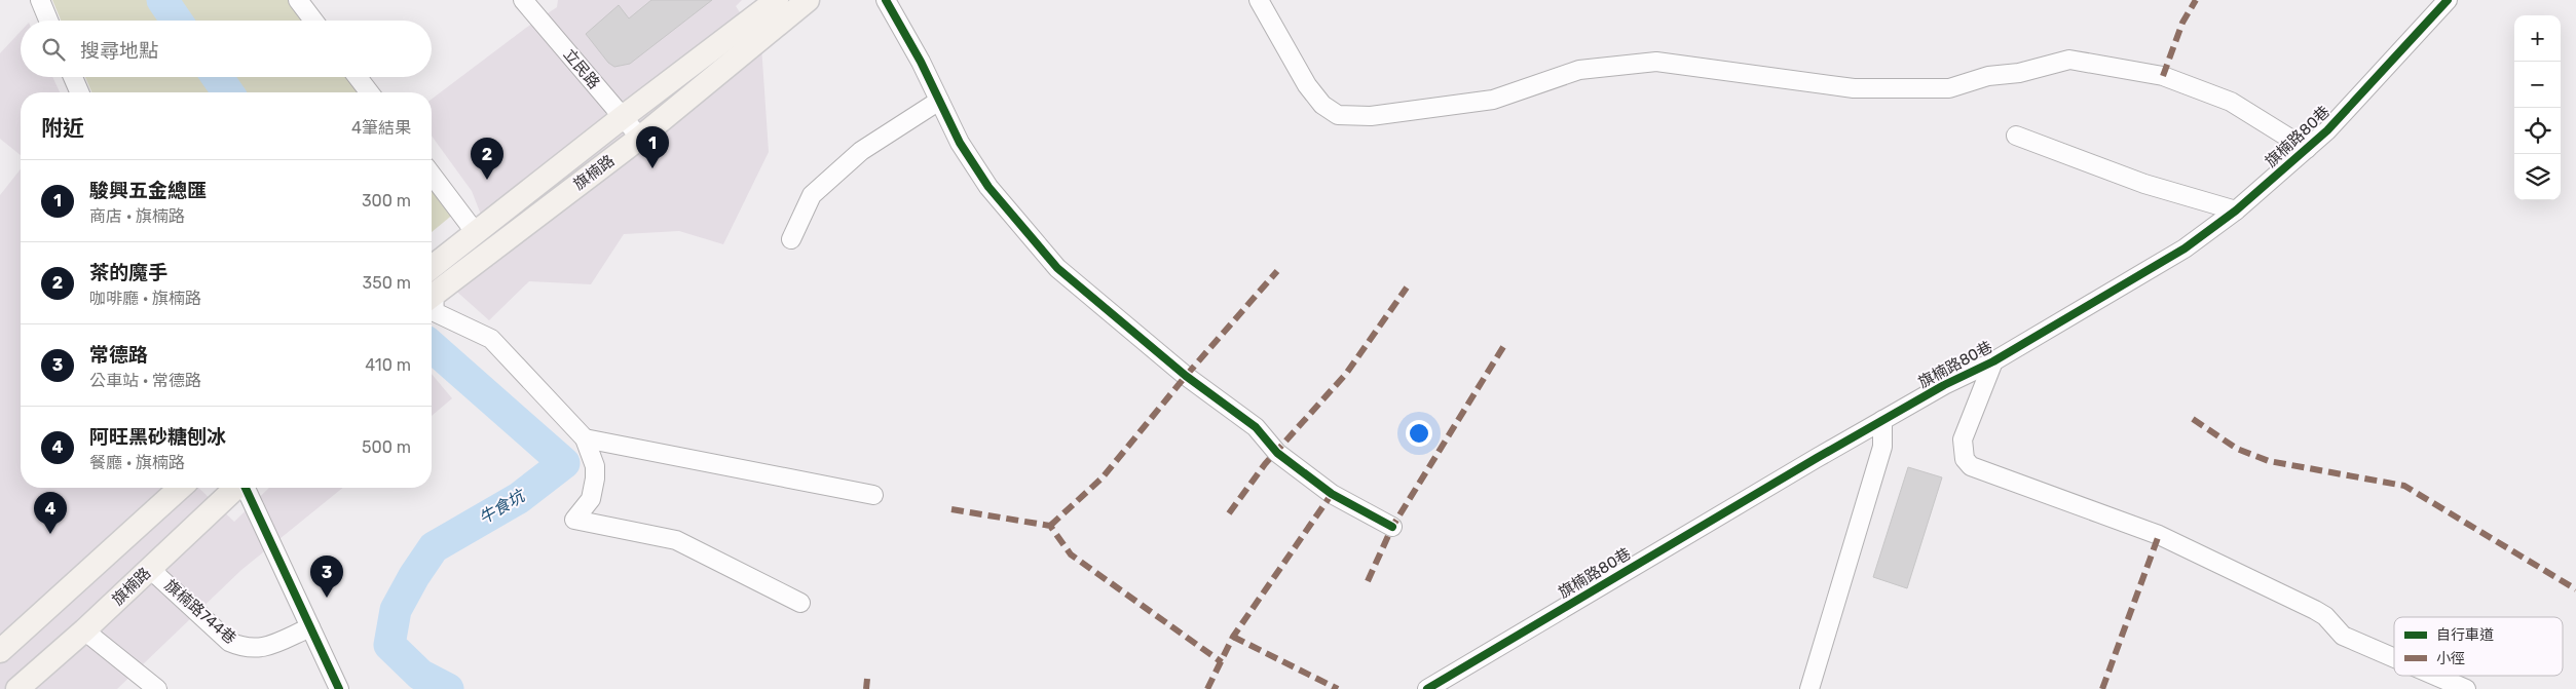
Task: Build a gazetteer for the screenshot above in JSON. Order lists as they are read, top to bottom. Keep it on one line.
{"streets":{"main road":["旗楠路"],"street":["立民路","旗楠路80巷","旗楠路744巷"]},"crossings":[["立民路","旗楠路"],["旗楠路","旗楠路744巷"]],"water":["牛食坑"],"legend":["自行車道","小徑"],"page":{"map_buttons":["+","−"],"search":"搜尋地點","heading":["附近","4筆結果"],"pins":["1","2","4","3"],"list":[{"mark":"1","name":"駿興五金總匯","note":"商店 · 旗楠路","value":"300 m"},{"mark":"2","name":"茶的魔手","note":"咖啡廳 · 旗楠路","value":"350 m"},{"mark":"3","name":"常德路","note":"公車站 · 常德路","value":"410 m"},{"mark":"4","name":"阿旺黑砂糖刨冰","note":"餐廳 · 旗楠路","value":"500 m"}]}}
